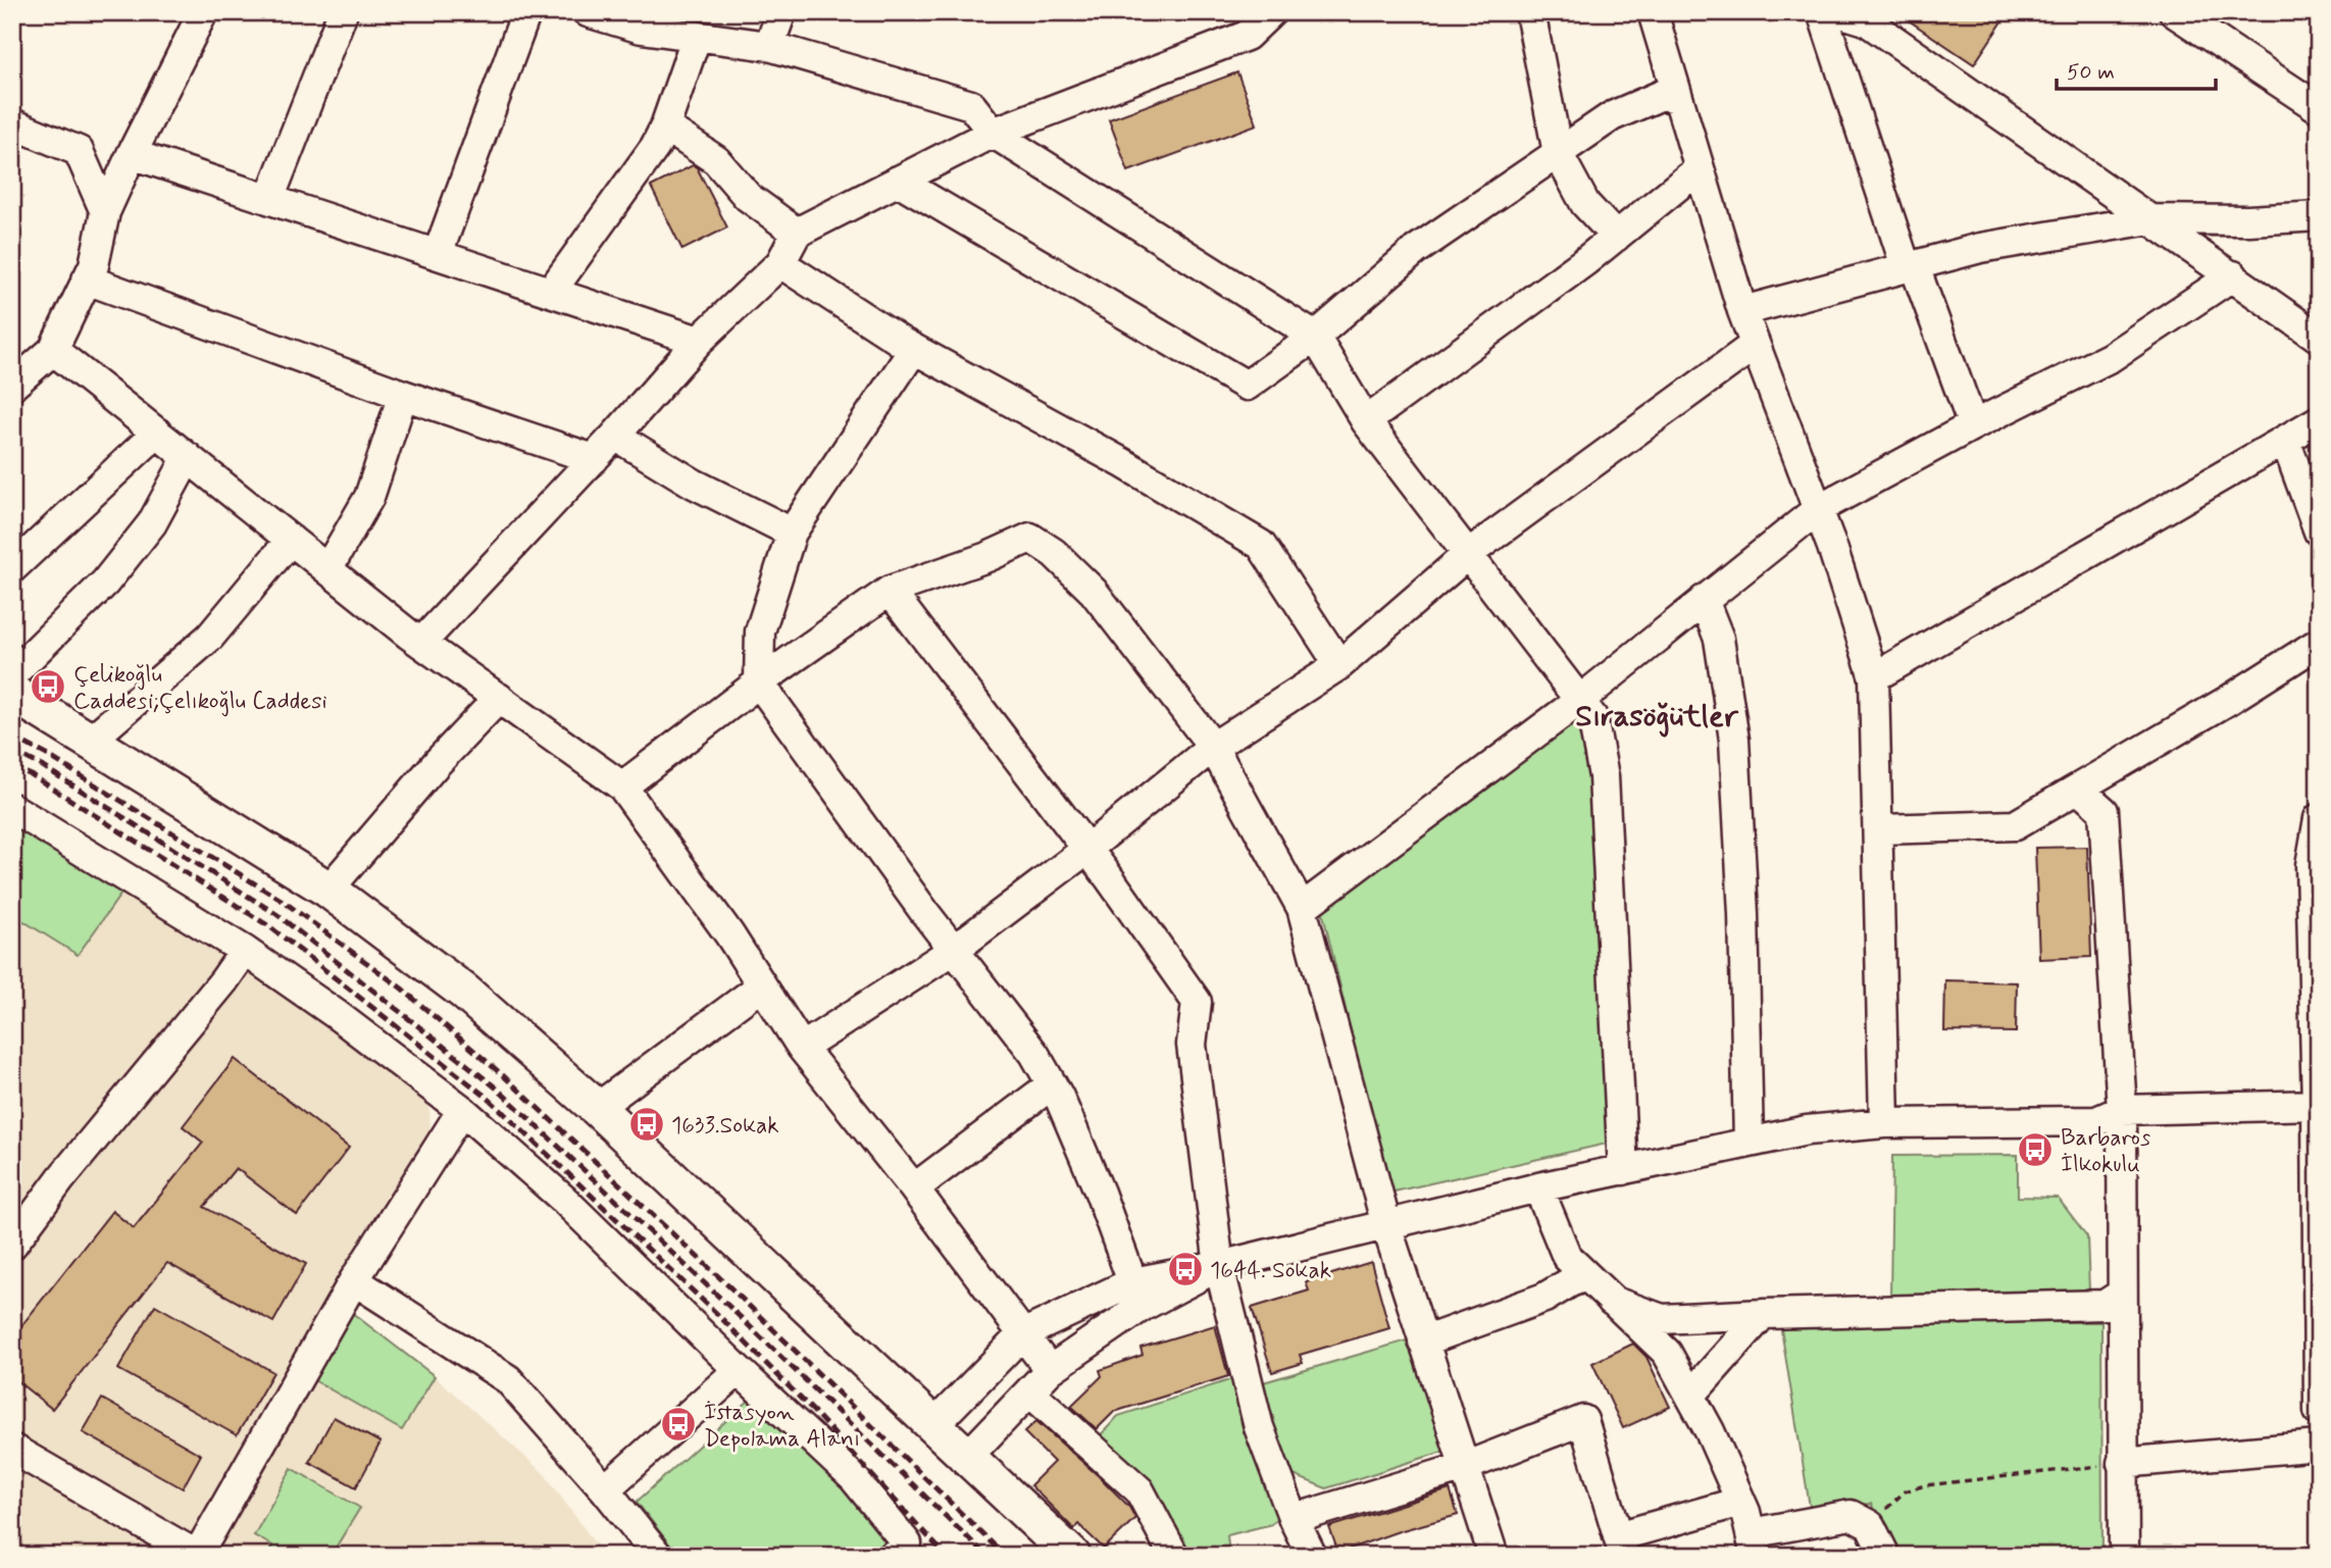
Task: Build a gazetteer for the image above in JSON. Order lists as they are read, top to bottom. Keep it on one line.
{"districts":["Sırasöğütler"],"places":{"bus stop":["Çelikoğlu Caddesi;Çelıkoğlu Caddesi","1633.Sokak","Barbaros İlkokulu","1644. Sokak","İstasyon Depolama Alanı"]},"scale_bar":"50 m"}
